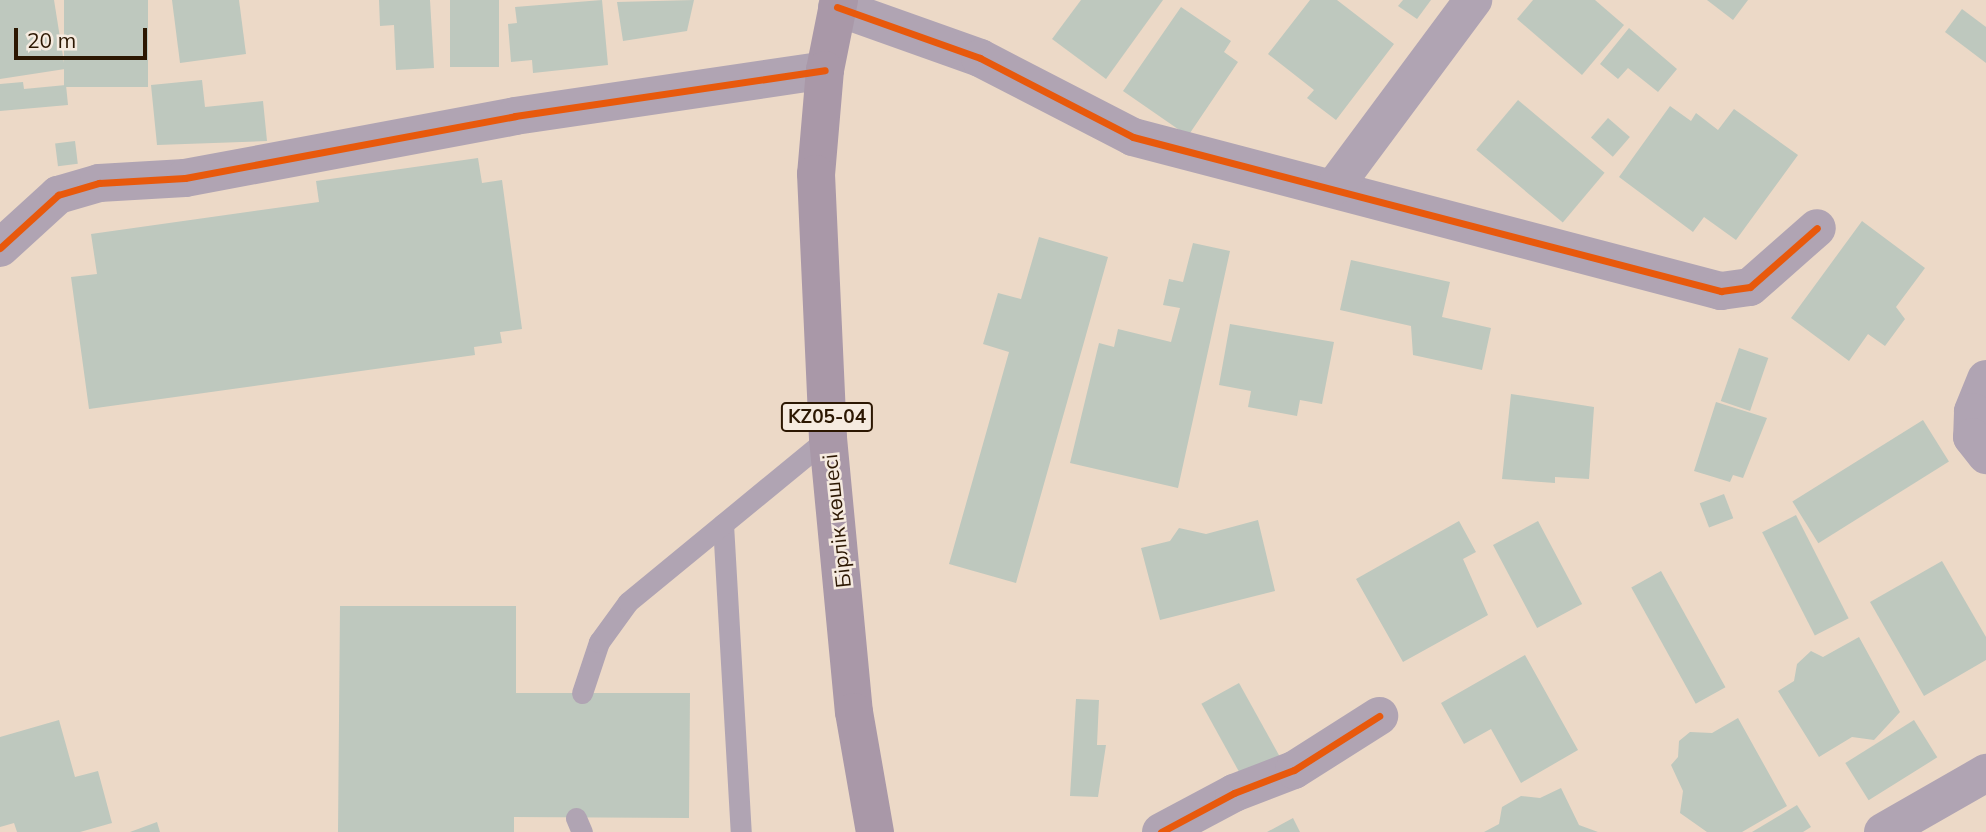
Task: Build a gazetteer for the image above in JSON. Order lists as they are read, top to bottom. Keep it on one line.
{"streets":{"main road":["KZ05-04","Бірлік көшесі"]},"scale_bar":"20 m"}
